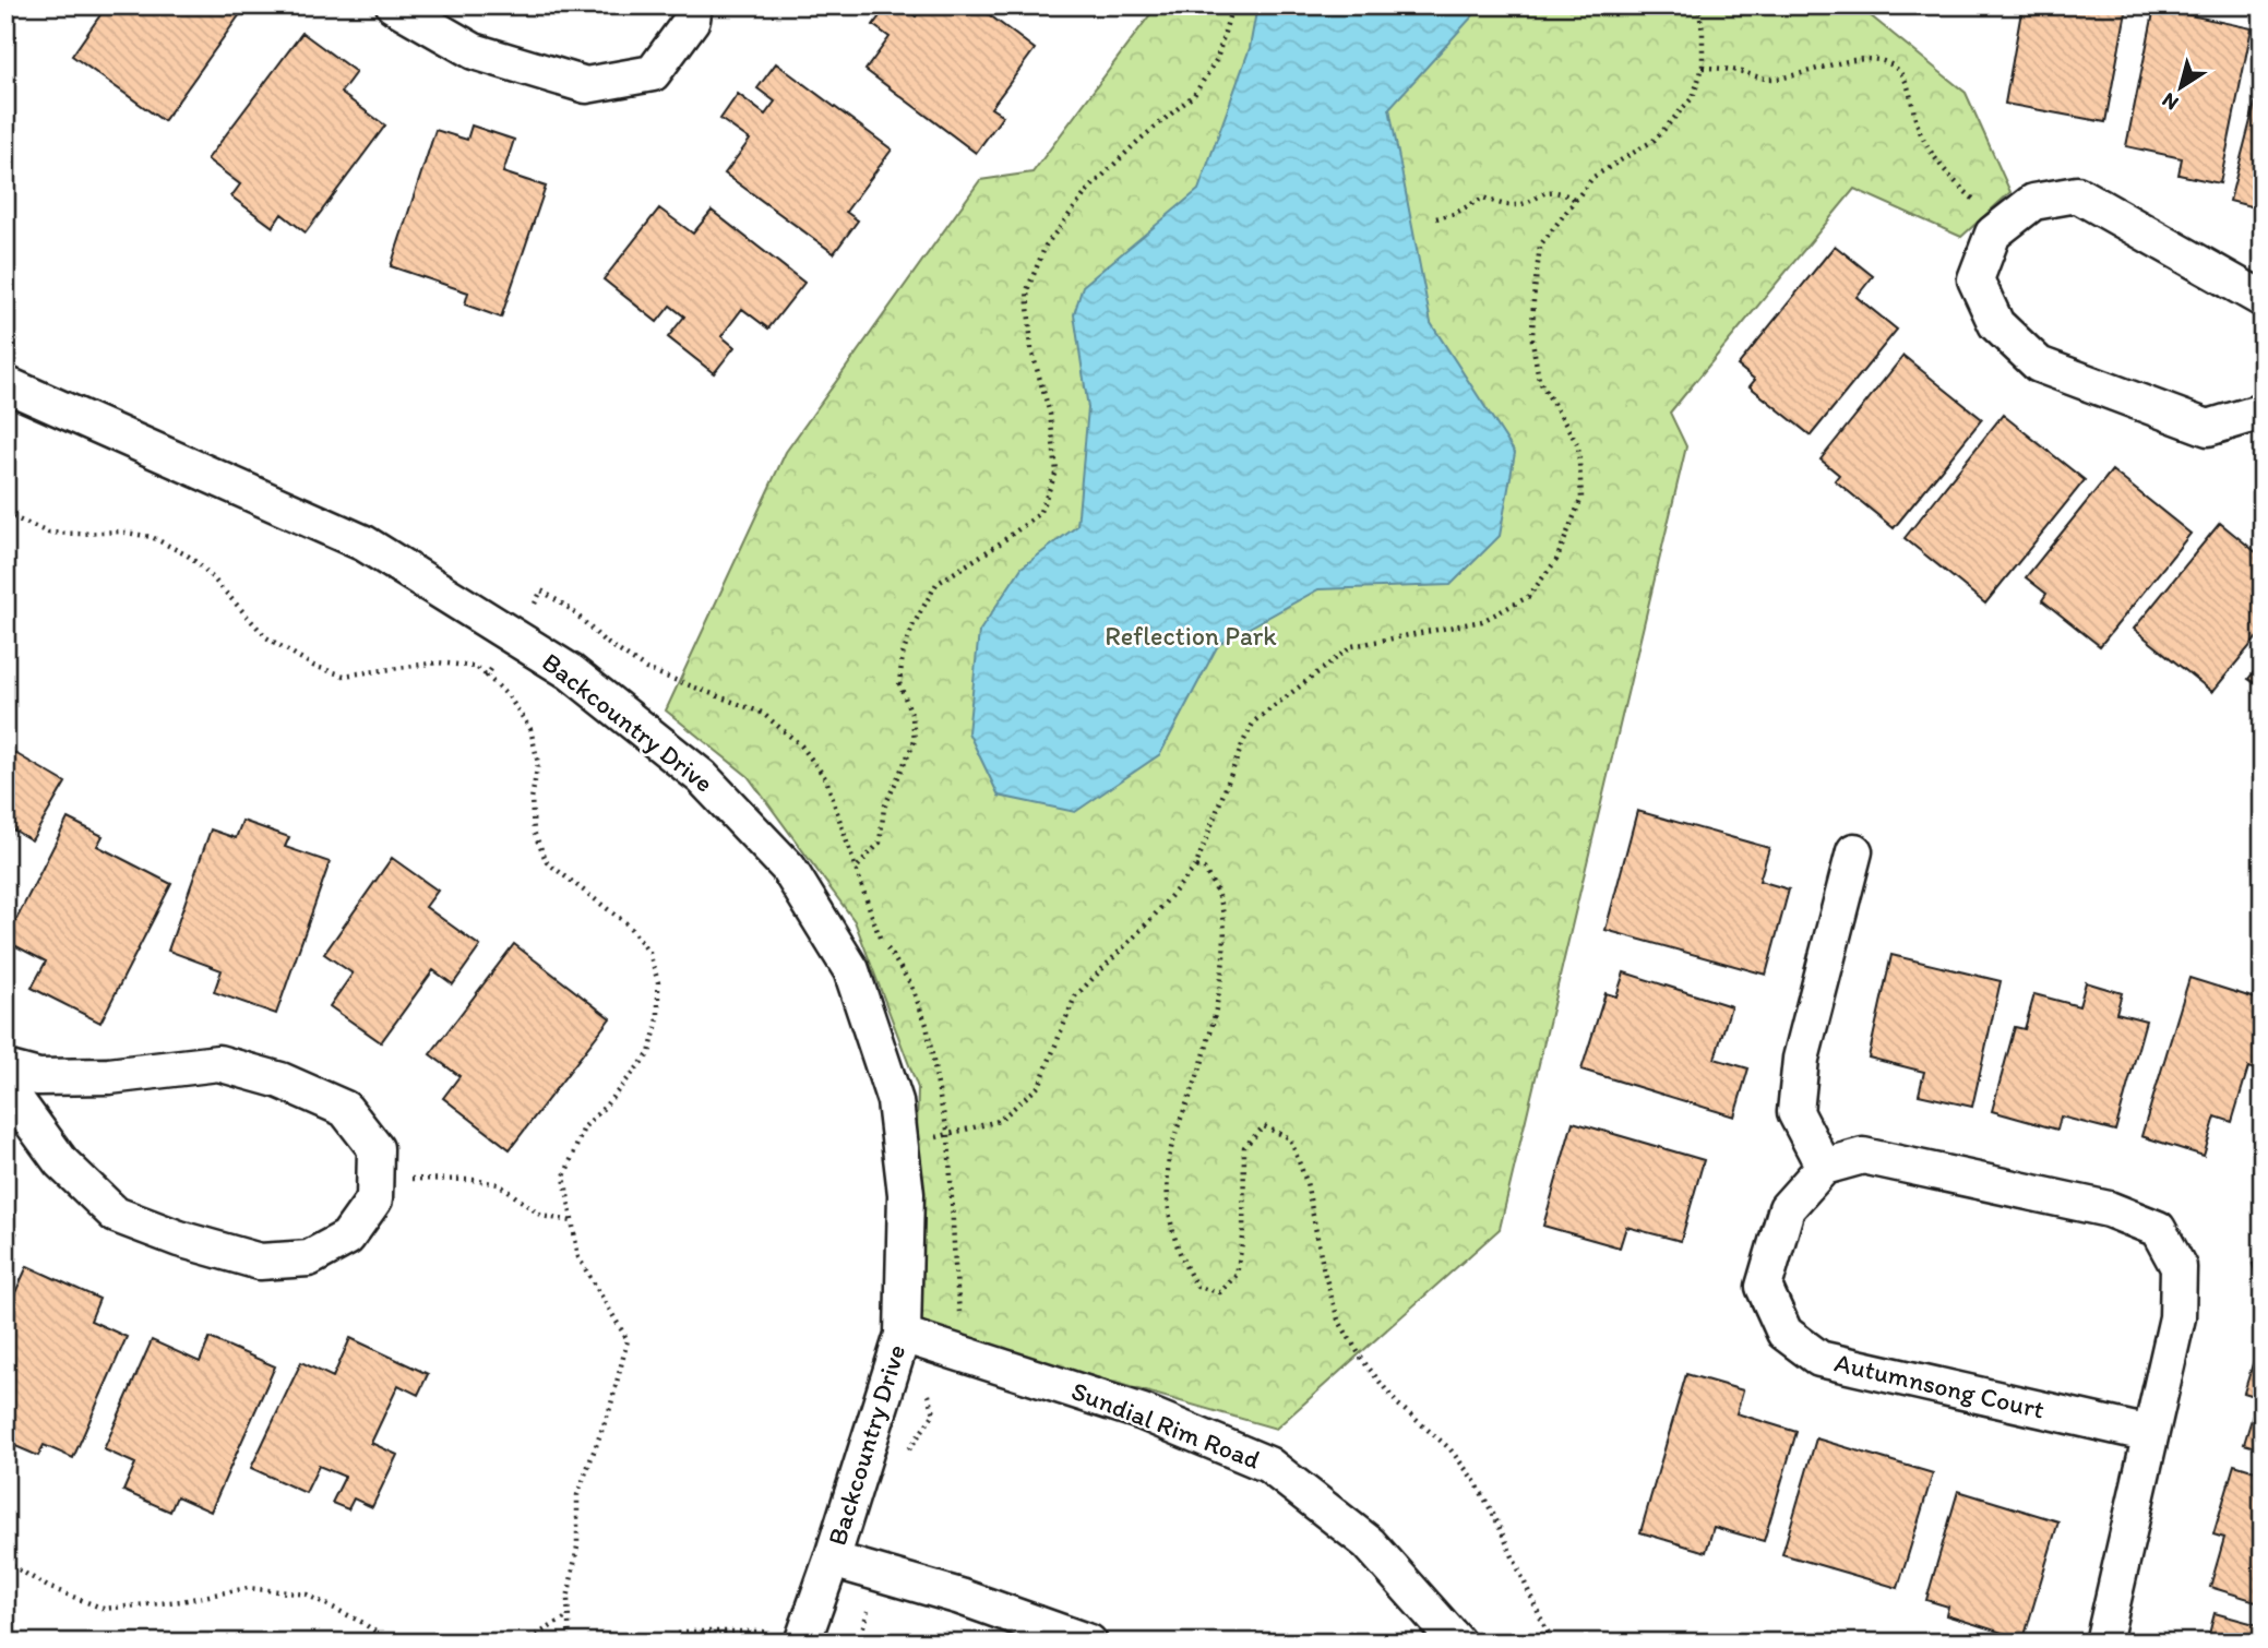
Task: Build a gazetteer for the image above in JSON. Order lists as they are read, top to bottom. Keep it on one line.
{"streets":{"street":["Backcountry Drive","Autumnsong Court","Sundial Rim Road"]},"crossings":[["Backcountry Drive","Sundial Rim Road"]],"parks":["Reflection Park"],"north":"bottom left"}
